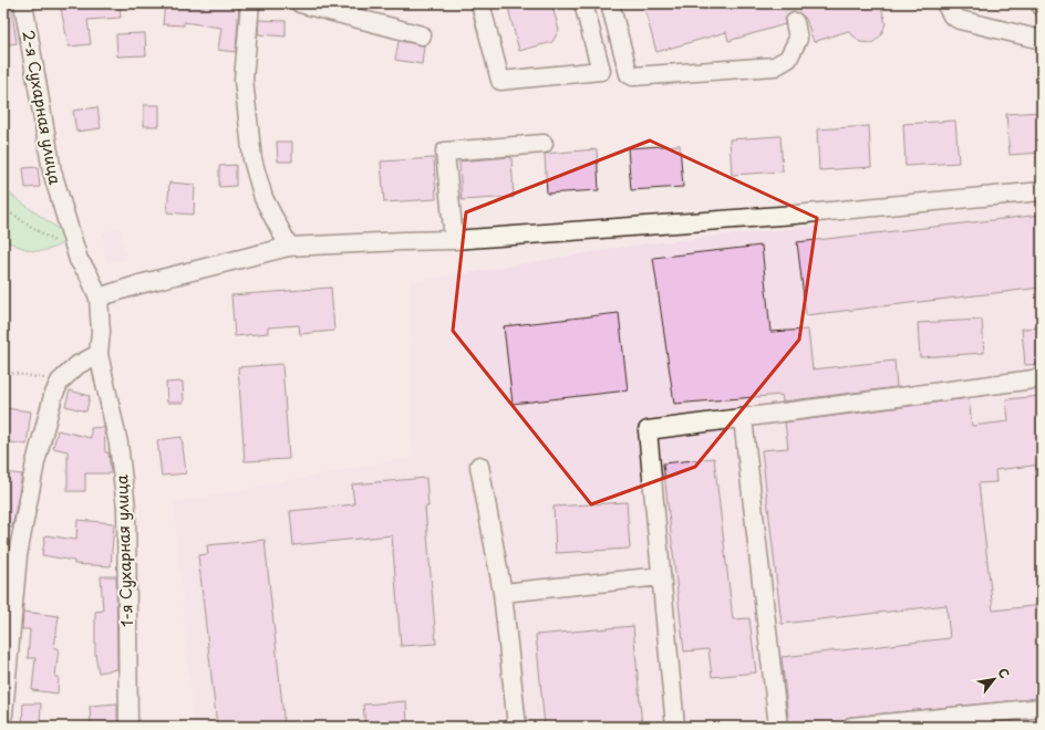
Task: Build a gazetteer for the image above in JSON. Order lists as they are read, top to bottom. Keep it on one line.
{"streets":{"street":["2-я Сухарная улица","1-я Сухарная улица"]},"crossings":[["2-я Сухарная улица","1-я Сухарная улица"]],"north":"top right"}
